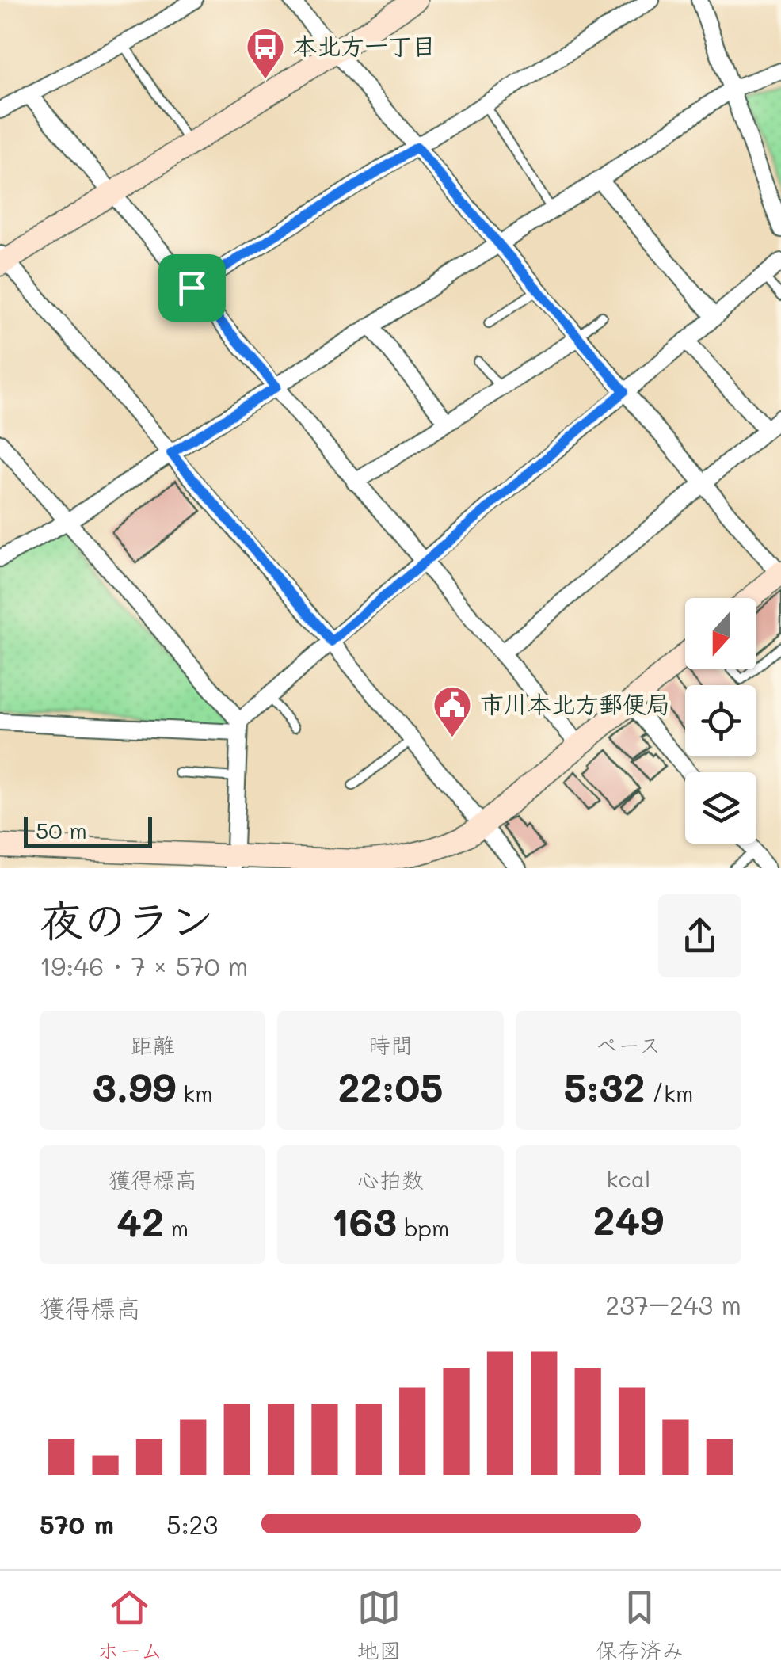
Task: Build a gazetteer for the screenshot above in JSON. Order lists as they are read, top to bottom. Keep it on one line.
{"places":{"bus stop":["本北方一丁目"],"public building":["市川本北方郵便局"]},"scale_bar":"50 m","north":"bottom","page":{"scale":"50 m","heading":["夜のラン","19:46 · 7 × 570 m"],"stats":[["距離","3.99 km"],["時間","22:05"],["ペース","5:32 /km"],["獲得標高","42 m"],["心拍数","163 bpm"],["kcal","249"]],"chart":["獲得標高","237–243 m"],"list":[{"name":"570 m","note":"5:23"}],"tabs":["ホーム","地図","保存済み"]}}
